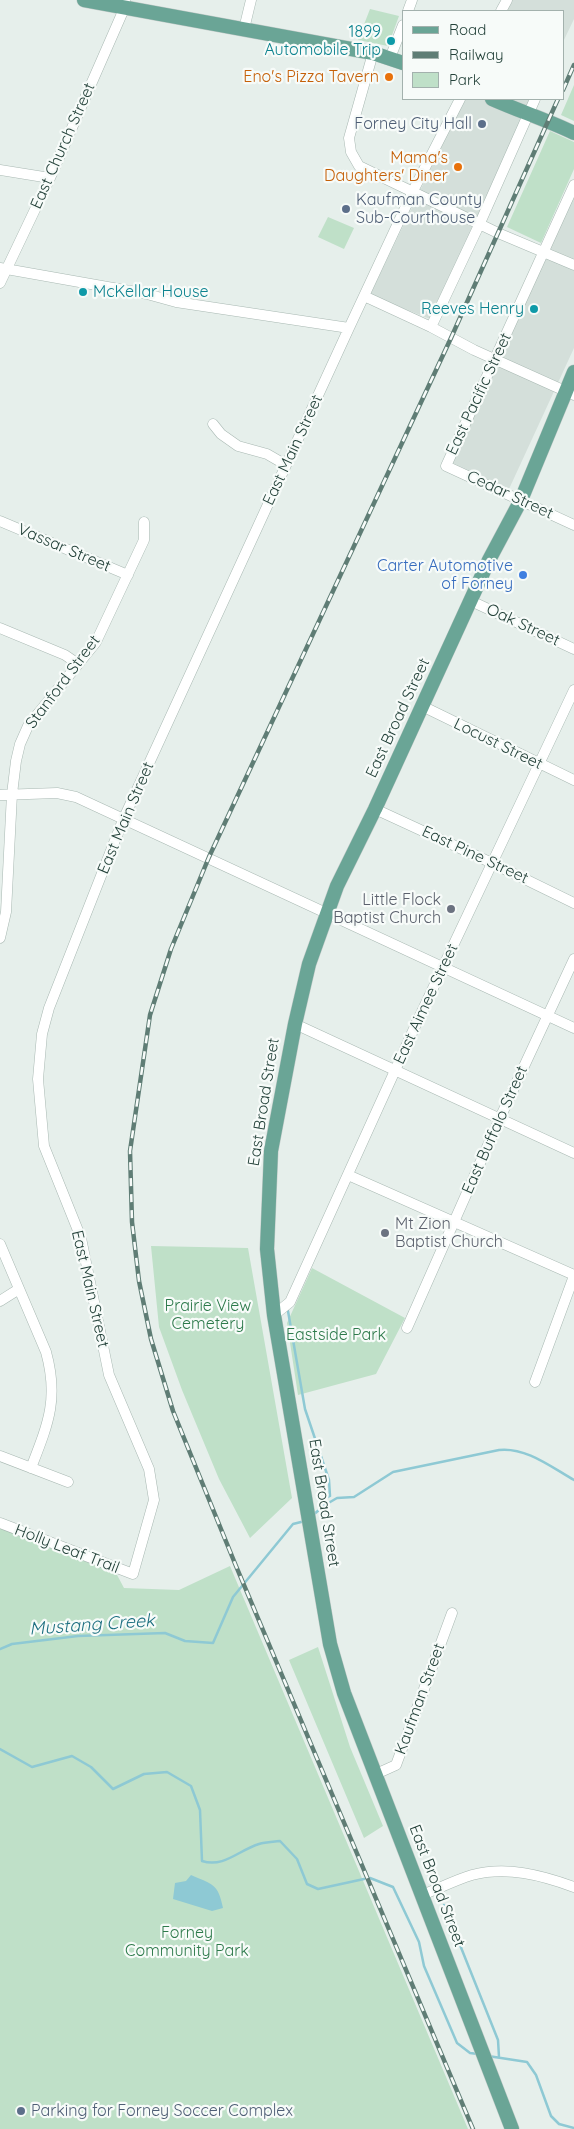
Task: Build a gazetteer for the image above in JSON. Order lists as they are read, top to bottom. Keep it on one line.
{"streets":{"main road":["East Broad Street"],"street":["East Church Street","East Pacific Street","East Main Street","Cedar Street","Vassar Street","Oak Street","Stanford Street","Locust Street","East Pine Street","East Aimee Street","East Buffalo Street","Holly Leaf Trail","Kaufman Street"]},"crossings":[["East Pacific Street","Cedar Street"],["East Main Street","Holly Leaf Trail"],["Cedar Street","East Broad Street"],["Vassar Street","Stanford Street"],["Oak Street","East Broad Street"],["East Broad Street","Locust Street"],["East Broad Street","East Pine Street"],["East Broad Street","East Aimee Street"],["East Broad Street","Kaufman Street"],["Locust Street","East Aimee Street"],["East Pine Street","East Aimee Street"]],"water":["Mustang Creek"],"parks":["Prairie View Cemetery","Eastside Park","Forney Community Park"],"places":["1899 Automobile Trip","Eno's Pizza Tavern","Forney City Hall","Mama's Daughters' Diner","Kaufman County Sub-Courthouse","McKellar House","Reeves Henry","Carter Automotive of Forney","Little Flock Baptist Church","Mt Zion Baptist Church","Parking for Forney Soccer Complex"],"legend":["Road","Railway","Park"]}
